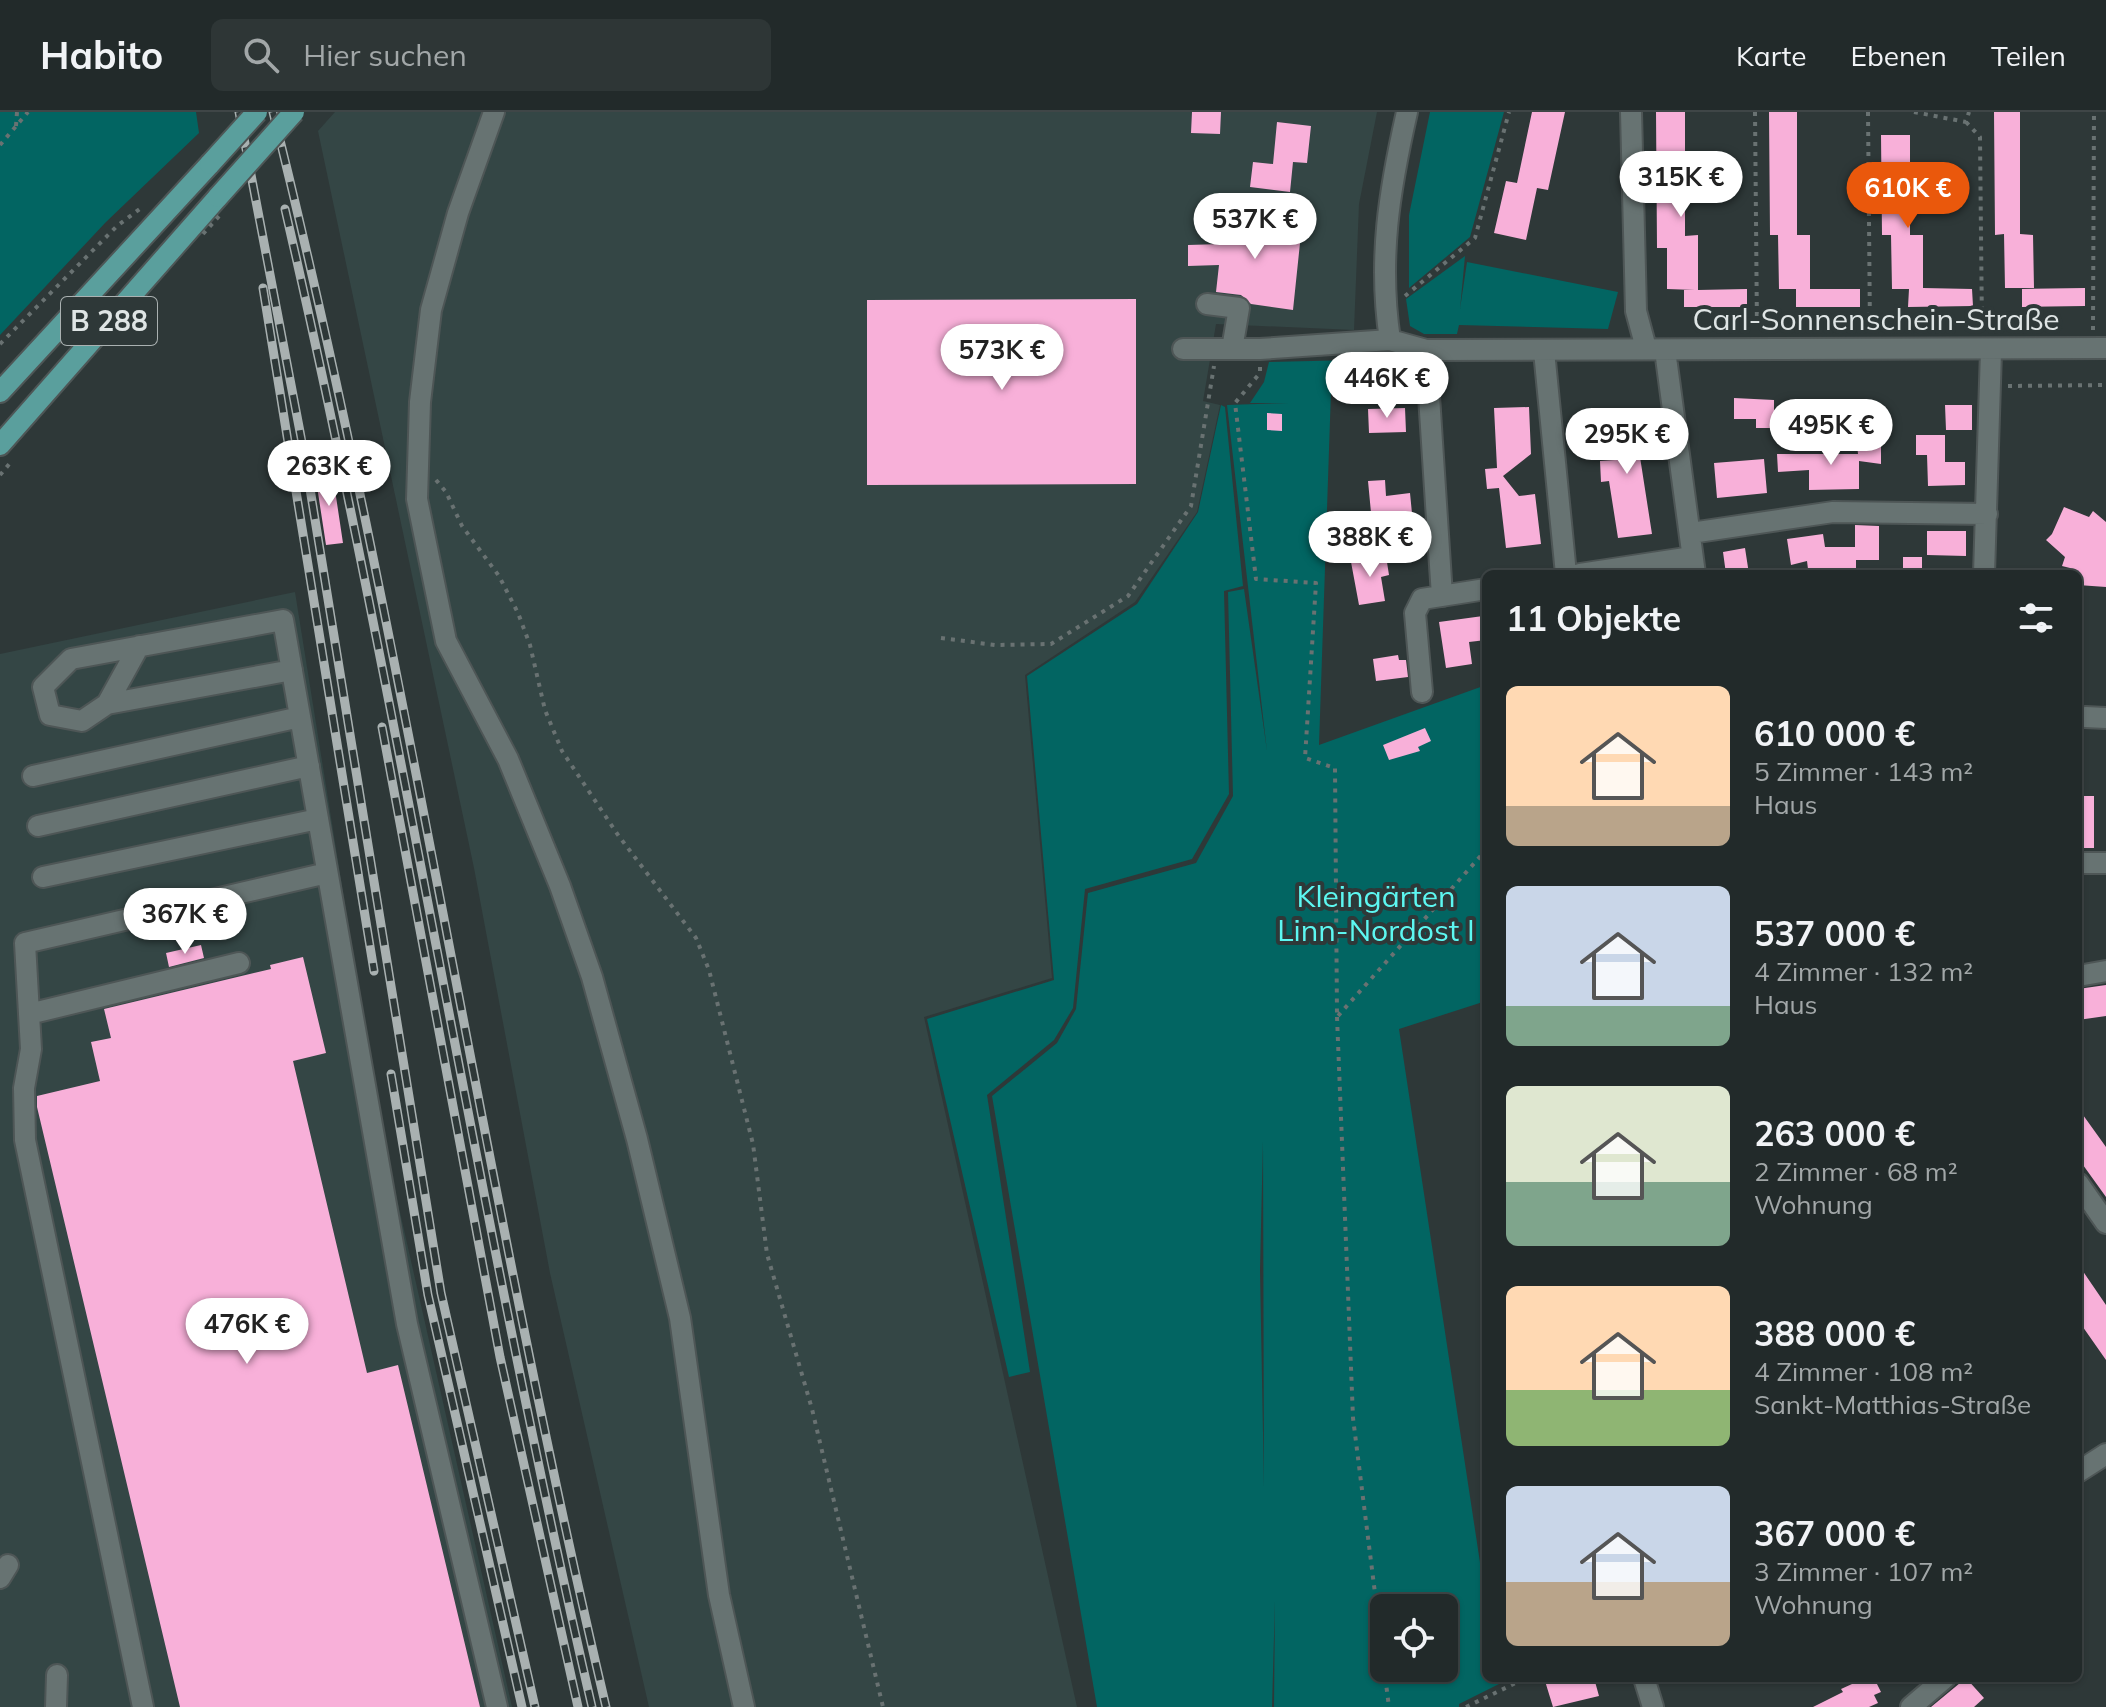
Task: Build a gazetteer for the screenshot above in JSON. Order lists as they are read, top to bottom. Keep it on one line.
{"streets":{"main road":["B 288"],"street":["Carl-Sonnenschein-Straße"]},"parks":["Kleingärten Linn-Nordost I"],"page":{"header":"Habito","search":"Hier suchen","nav":["Karte","Ebenen","Teilen"],"price":["315K €","610K €","537K €","573K €","446K €","495K €","295K €","263K €","388K €","367K €","476K €"],"heading":"11 Objekte","list":[{"name":"610 000 €","note":"5 Zimmer · 143 m² · Haus"},{"name":"537 000 €","note":"4 Zimmer · 132 m² · Haus"},{"name":"263 000 €","note":"2 Zimmer · 68 m² · Wohnung"},{"name":"388 000 €","note":"4 Zimmer · 108 m² · Sankt-Matthias-Straße"},{"name":"367 000 €","note":"3 Zimmer · 107 m² · Wohnung"}]}}
